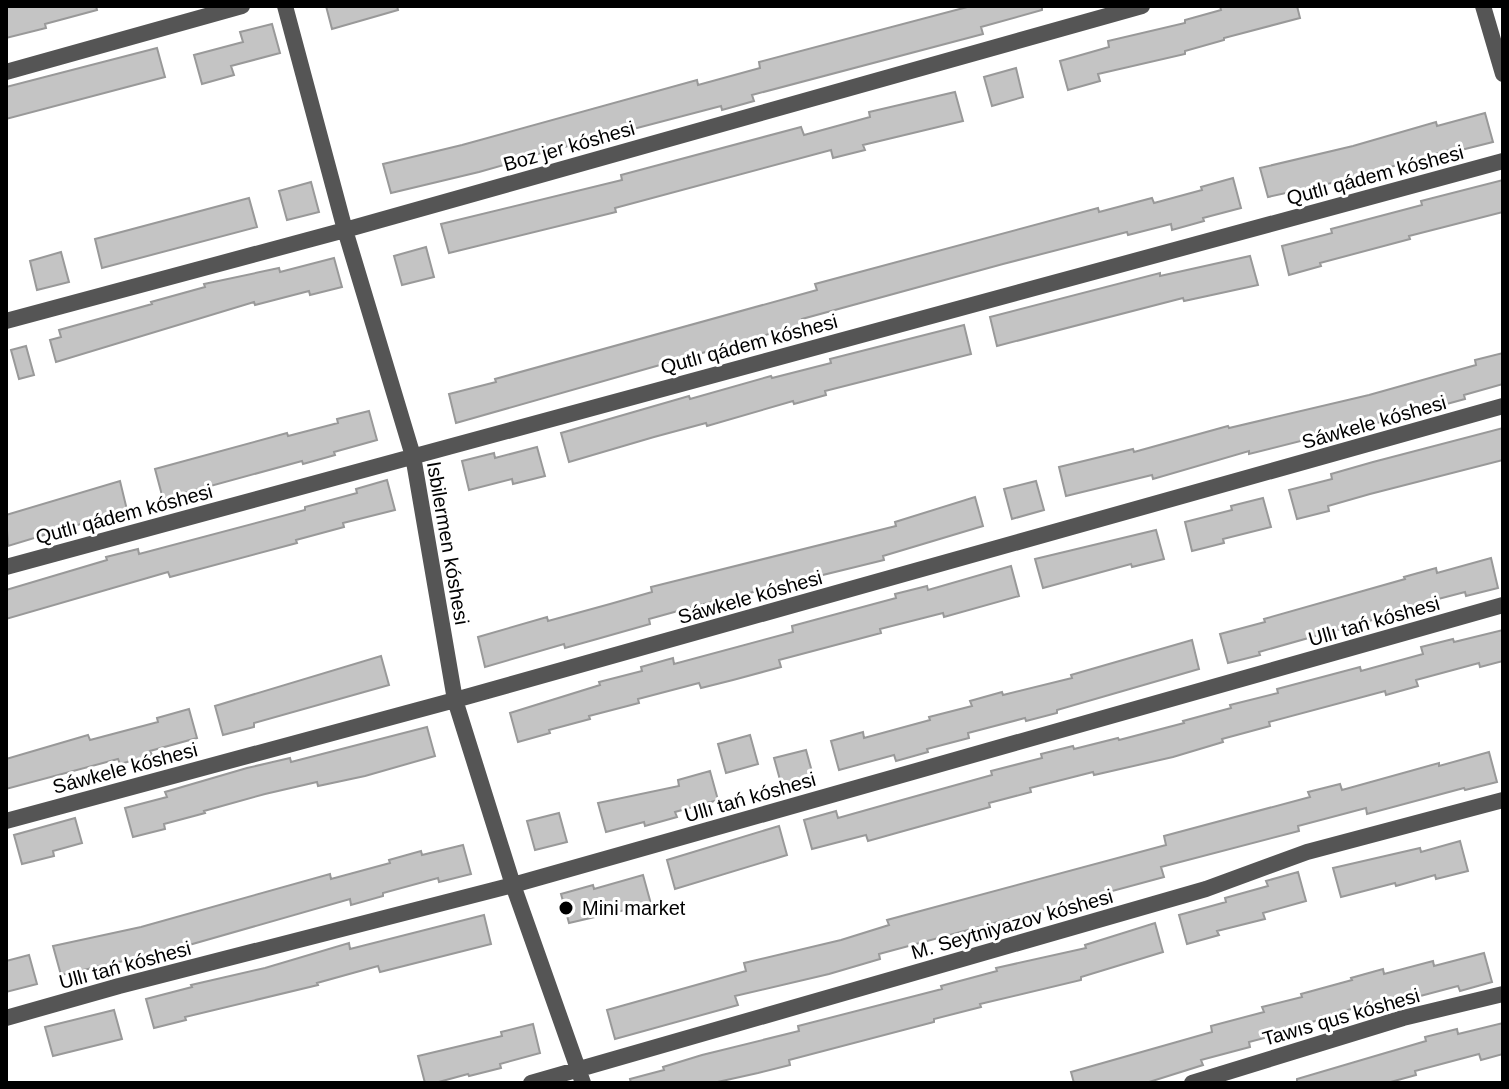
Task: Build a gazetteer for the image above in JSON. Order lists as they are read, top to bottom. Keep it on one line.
{"streets":{"street":["Boz jer kóshesi","Qutlı qádem kóshesi","Sáwkele kóshesi","Isbilermen kóshesi","Ullı tań kóshesi","M. Seytniyazov kóshesi","Tawıs qus kóshesi"]},"crossings":[["Boz jer kóshesi","Isbilermen kóshesi"],["Qutlı qádem kóshesi","Isbilermen kóshesi"],["Sáwkele kóshesi","Isbilermen kóshesi"],["Isbilermen kóshesi","Ullı tań kóshesi"],["Isbilermen kóshesi","M. Seytniyazov kóshesi"]],"places":["Mini market"]}
